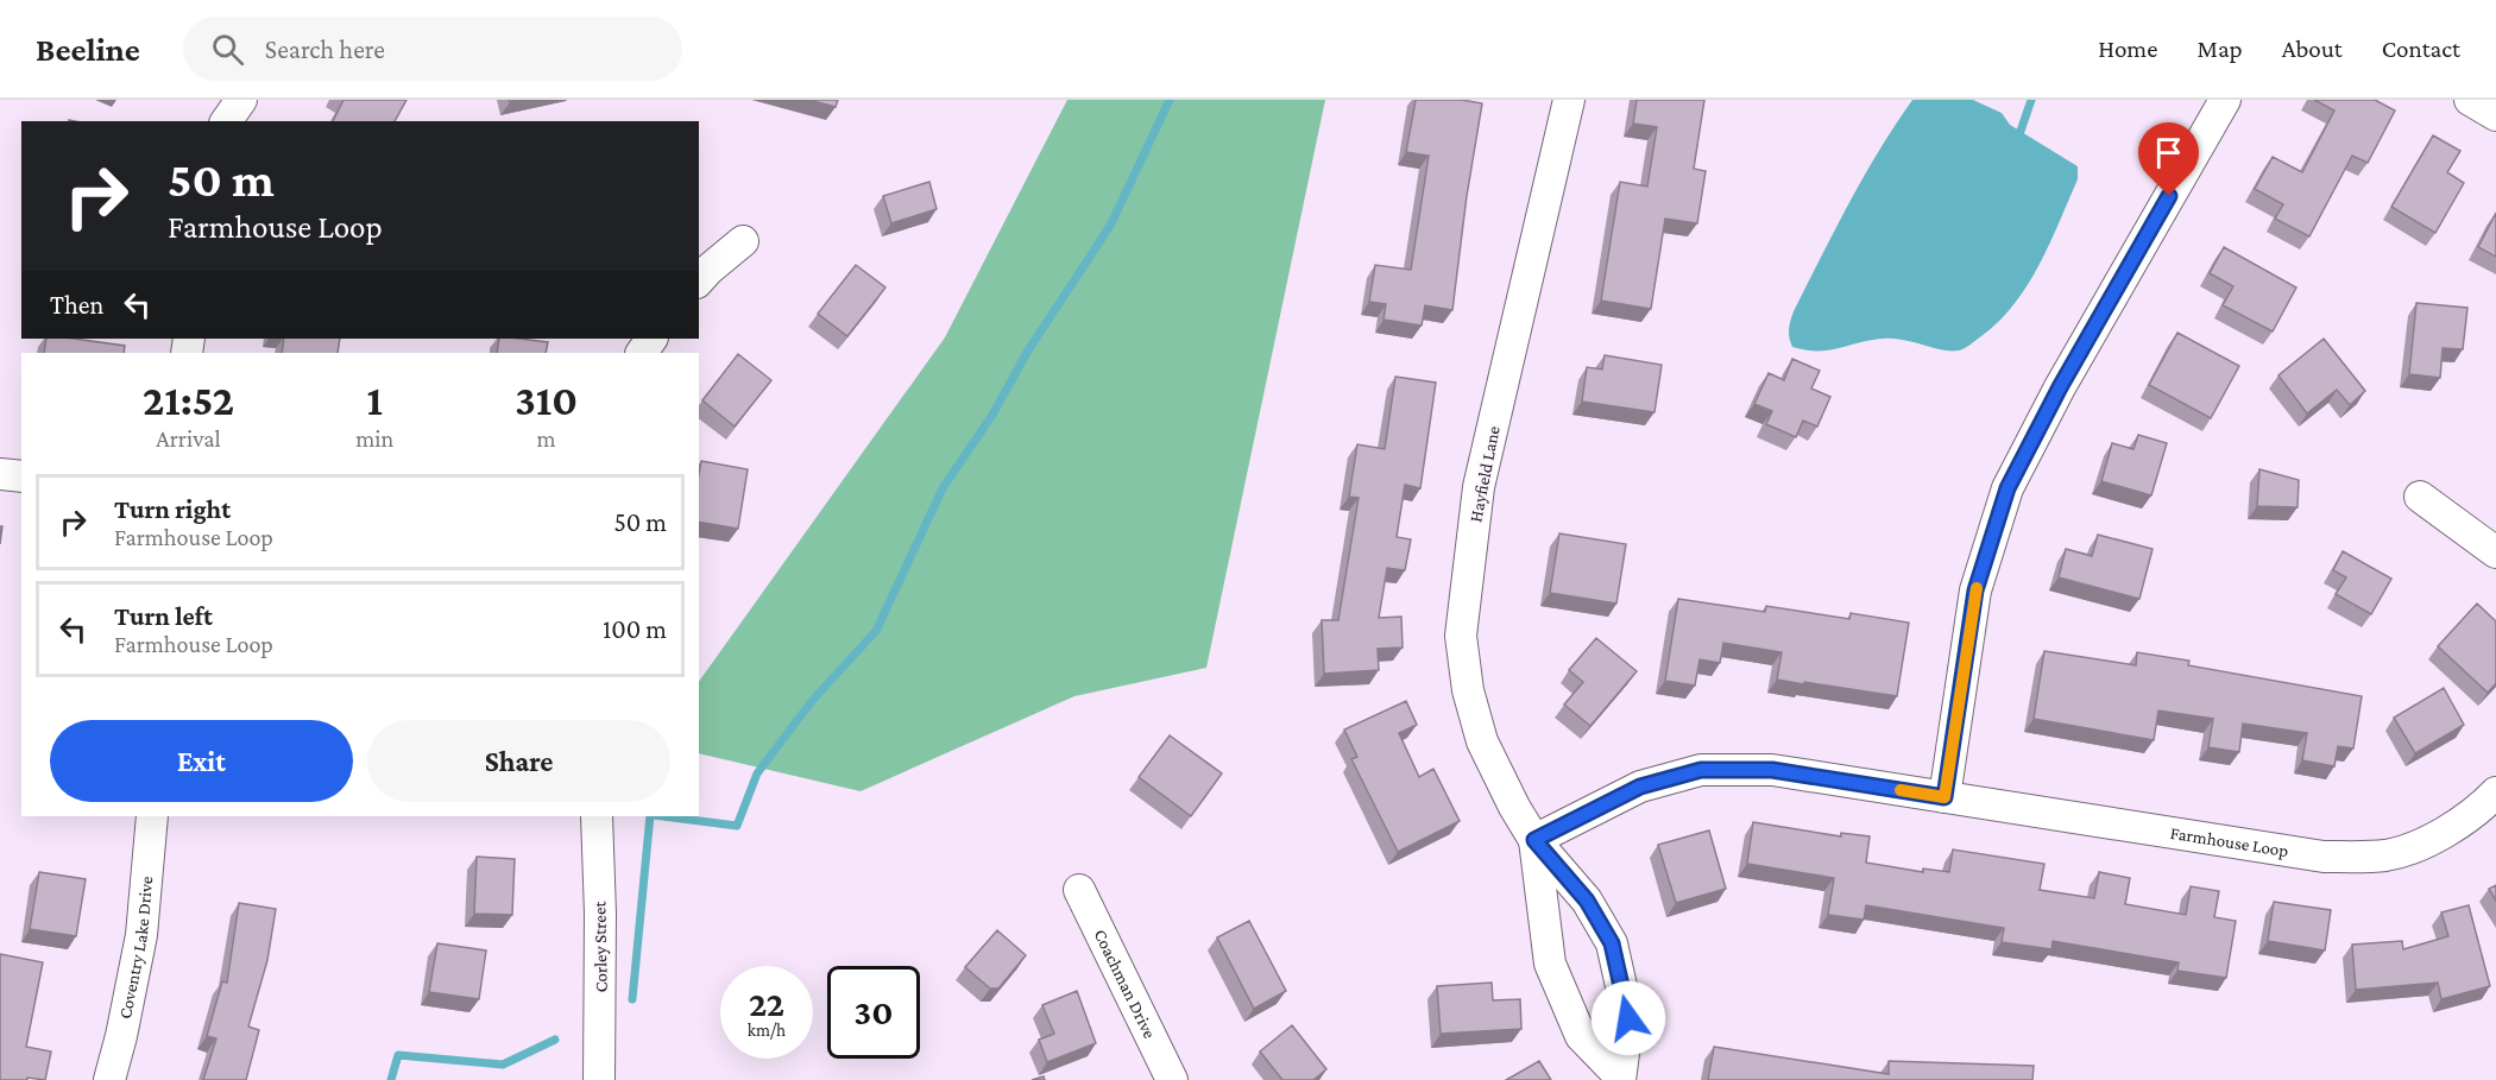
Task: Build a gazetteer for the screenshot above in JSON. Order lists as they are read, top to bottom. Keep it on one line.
{"streets":{"street":["Hayfield Lane","Farmhouse Loop","Corley Street","Coventry Lake Drive","Coachman Drive"]},"crossings":[["Hayfield Lane","Farmhouse Loop"]],"page":{"header":"Beeline","search":"Search here","nav":["Home","Map","About","Contact"],"turn":["50 m","Farmhouse Loop"],"then":"Then","eta":["21:52","Arrival","1","min","310","m"],"list":[{"name":"Turn right","note":"Farmhouse Loop","value":"50 m"},{"name":"Turn left","note":"Farmhouse Loop","value":"100 m"}],"buttons":["Exit","Share"],"speed":"22 km/h","limit":"30"}}
